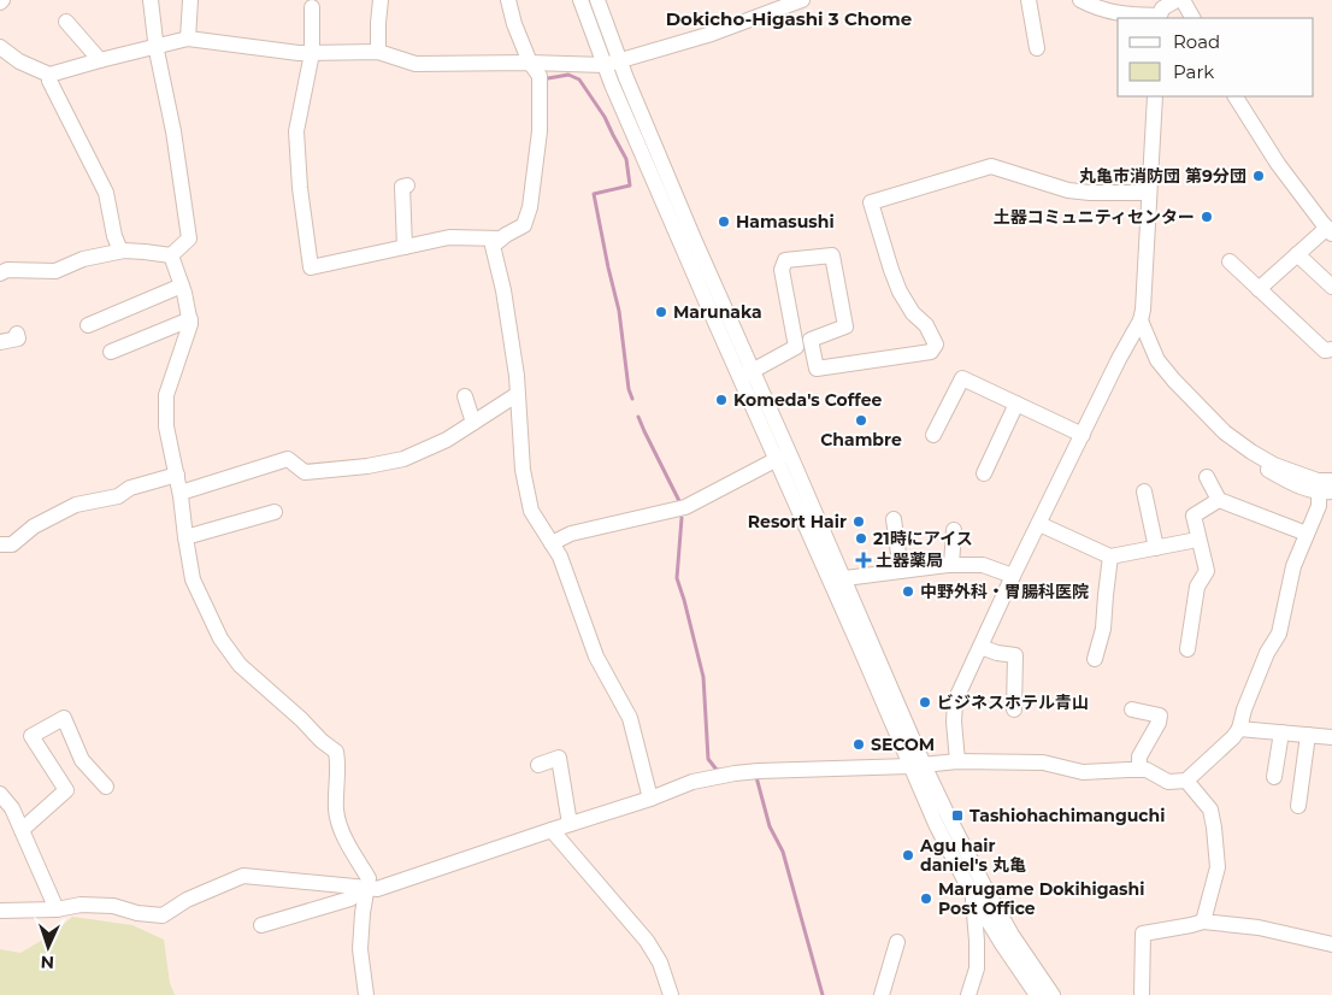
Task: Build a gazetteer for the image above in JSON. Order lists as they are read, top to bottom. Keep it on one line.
{"districts":["Dokicho-Higashi 3 Chome"],"places":{"other":["丸亀市消防団 第9分団","土器コミュニティセンター","Hamasushi","Marunaka","Komeda's Coffee","Chambre","Resort Hair","21時にアイス","中野外科・胃腸科医院","ビジネスホテル青山","SECOM","Agu hair daniel's 丸亀","Marugame Dokihigashi Post Office"],"health":["土器薬局"],"transit":["Tashiohachimanguchi"]},"legend":["Road","Park"],"north":"bottom"}
